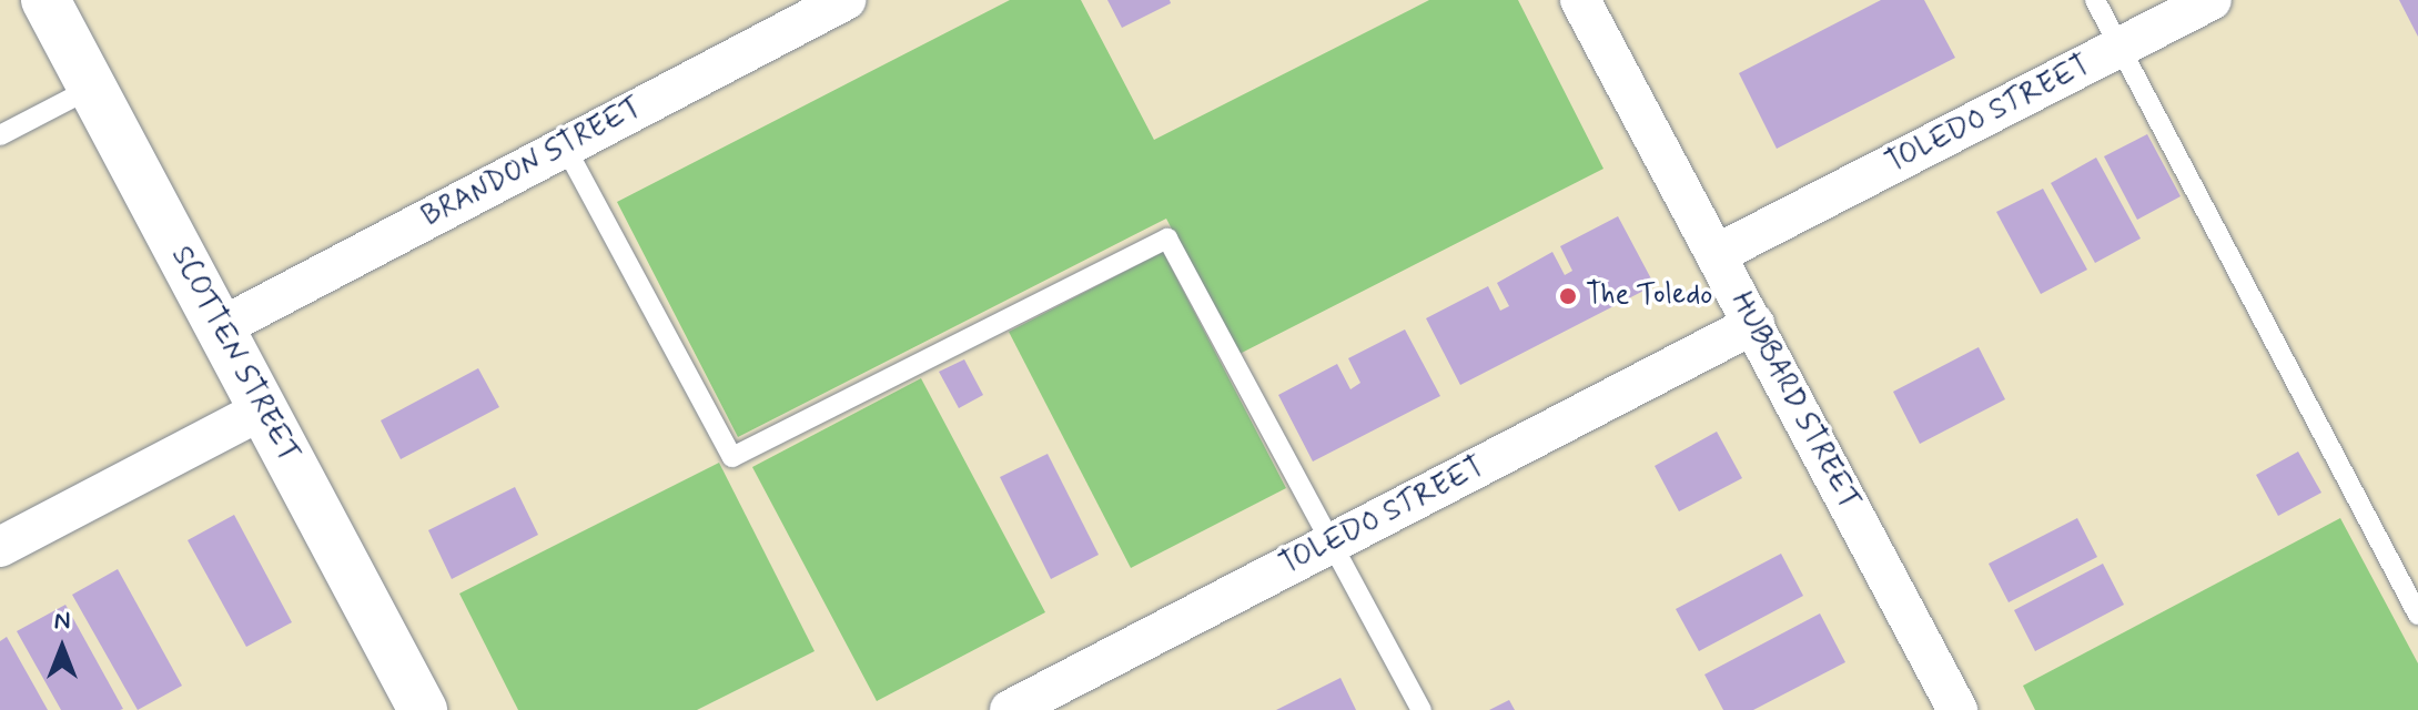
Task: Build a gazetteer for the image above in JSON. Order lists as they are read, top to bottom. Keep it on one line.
{"streets":{"street":["TOLEDO STREET","BRANDON STREET","SCOTTEN STREET","HUBBARD STREET"]},"crossings":[["TOLEDO STREET","HUBBARD STREET"],["BRANDON STREET","SCOTTEN STREET"]],"places":["The Toledo"],"north":"top"}
